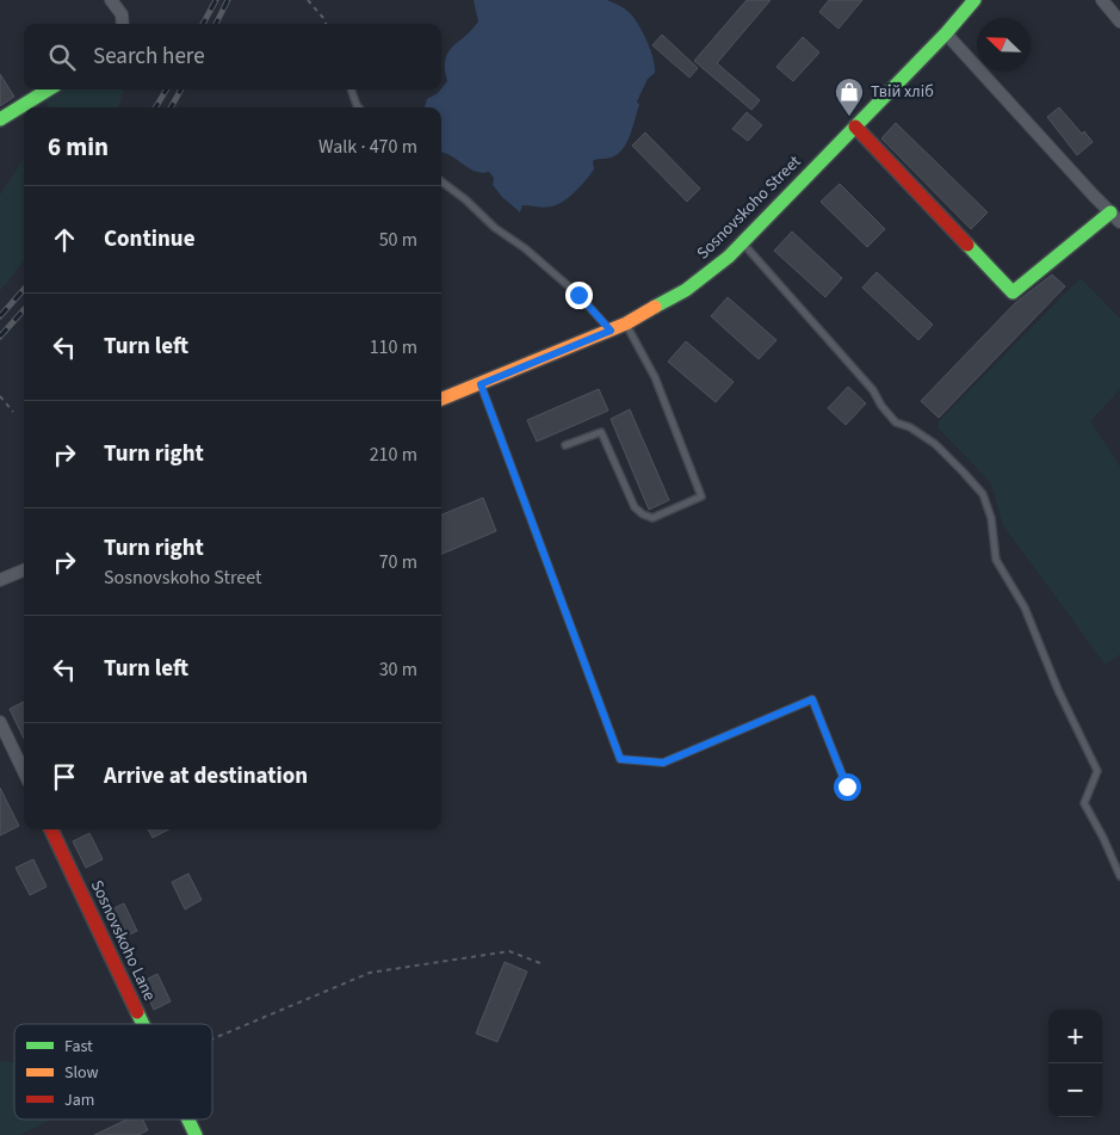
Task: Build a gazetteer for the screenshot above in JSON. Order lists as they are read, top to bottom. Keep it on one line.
{"streets":{"street":["Sosnovskoho Street","Sosnovskoho Lane"]},"places":{"shop":["Твій хліб"]},"legend":["Fast","Slow","Jam"],"north":"top left","page":{"search":"Search here","heading":["6 min","Walk · 470 m"],"list":[["Continue","50 m"],["Turn left","110 m"],["Turn right","210 m"],["Turn right","Sosnovskoho Street","70 m"],["Turn left","30 m"],"Arrive at destination"],"map_buttons":["+","−"]}}
